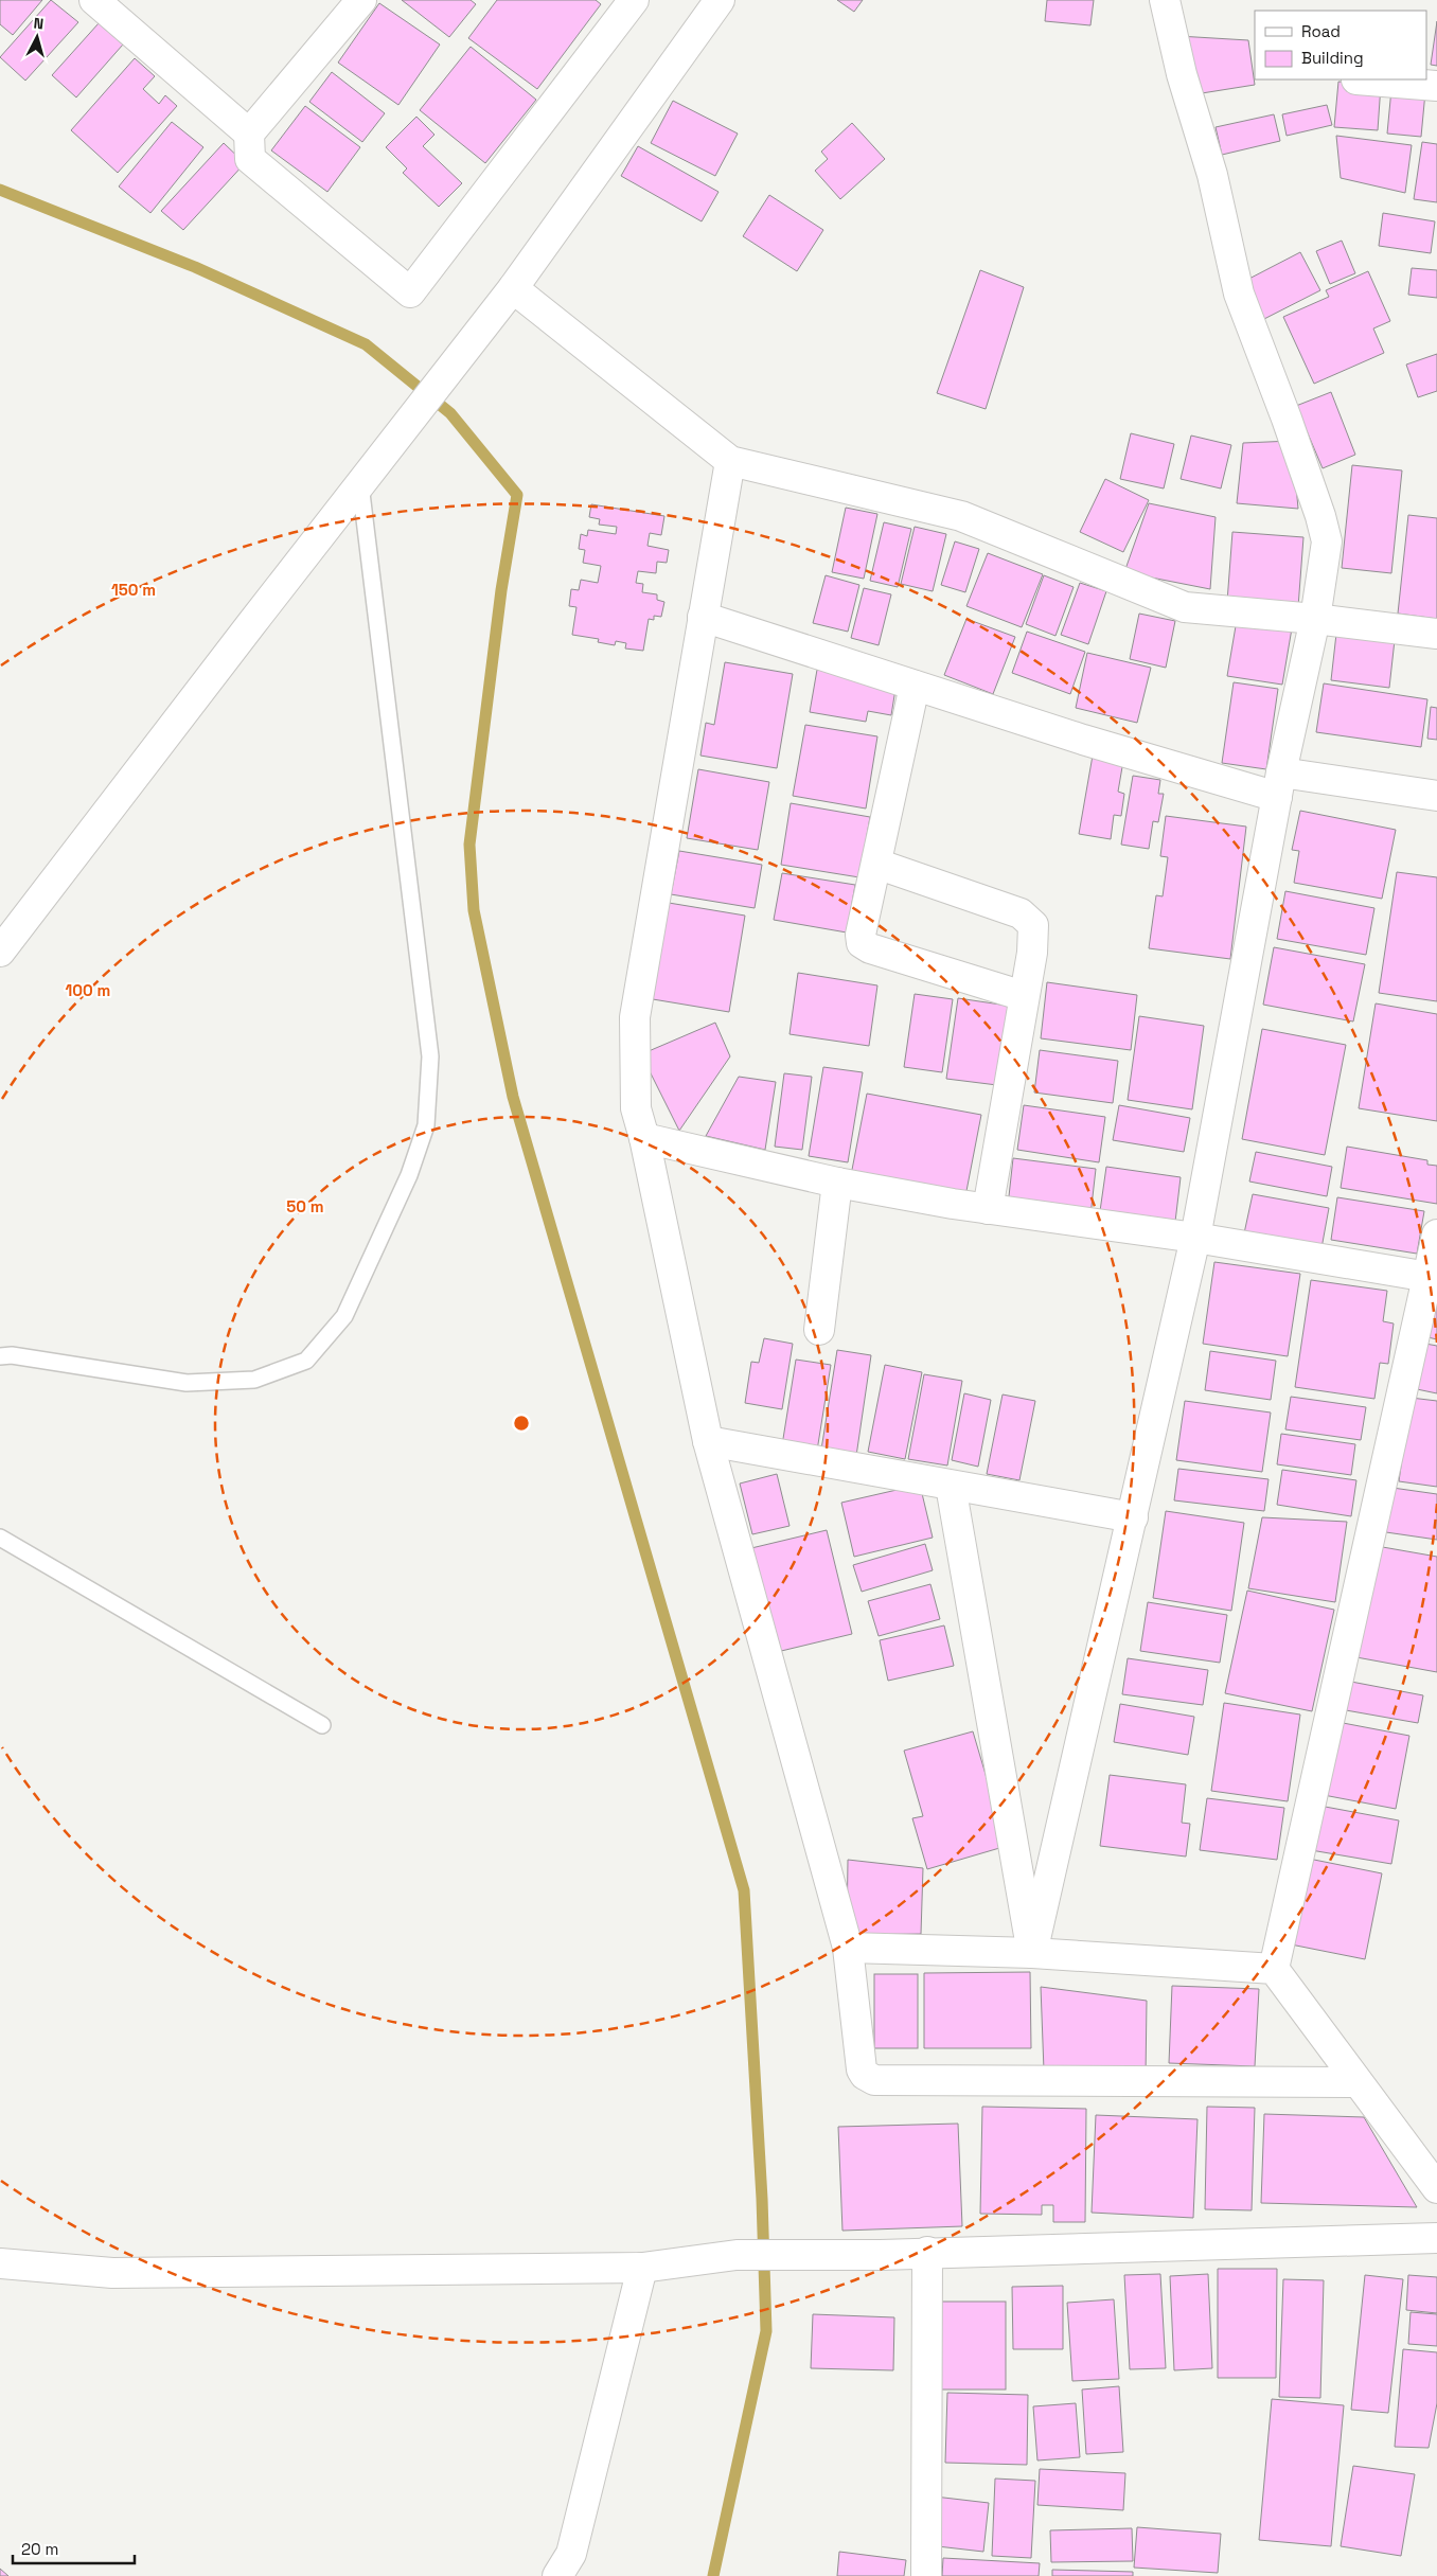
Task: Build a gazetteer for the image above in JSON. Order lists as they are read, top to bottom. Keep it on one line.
{"legend":["Road","Building"],"scale_bar":"20 m","north":"top","rings":["150 m","100 m","50 m"]}
